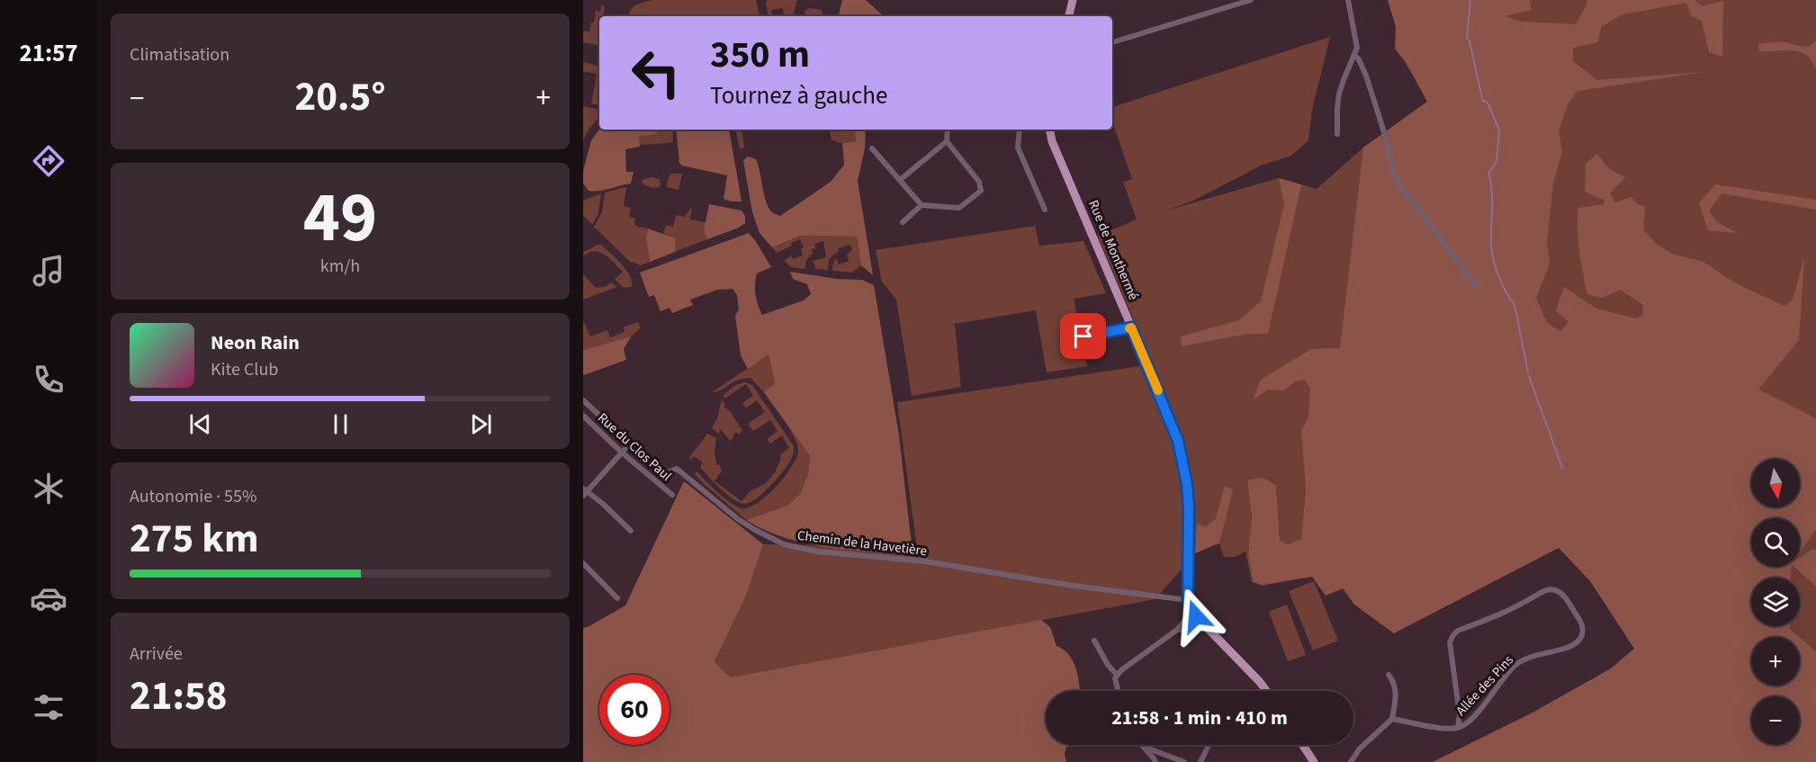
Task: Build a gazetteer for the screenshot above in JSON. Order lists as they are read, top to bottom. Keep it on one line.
{"streets":{"main road":["Rue de Monthermé"],"street":["Rue du Clos Paul","Chemin de la Havetière","Allée des Pins"]},"crossings":[["Rue de Monthermé","Chemin de la Havetière"]],"north":"bottom","page":{"tabs":"21:57","tile":["Climatisation",["49","km/h"],["Autonomie · 55%","275 km"],["Arrivée","21:58"]],"turn":["350 m","Tournez à gauche"],"heat":["−","20.5°","+"],"song":["Neon Rain","Kite Club"],"map_buttons":["+","−"],"limit":"60","trip":"21:58 · 1 min · 410 m"}}
